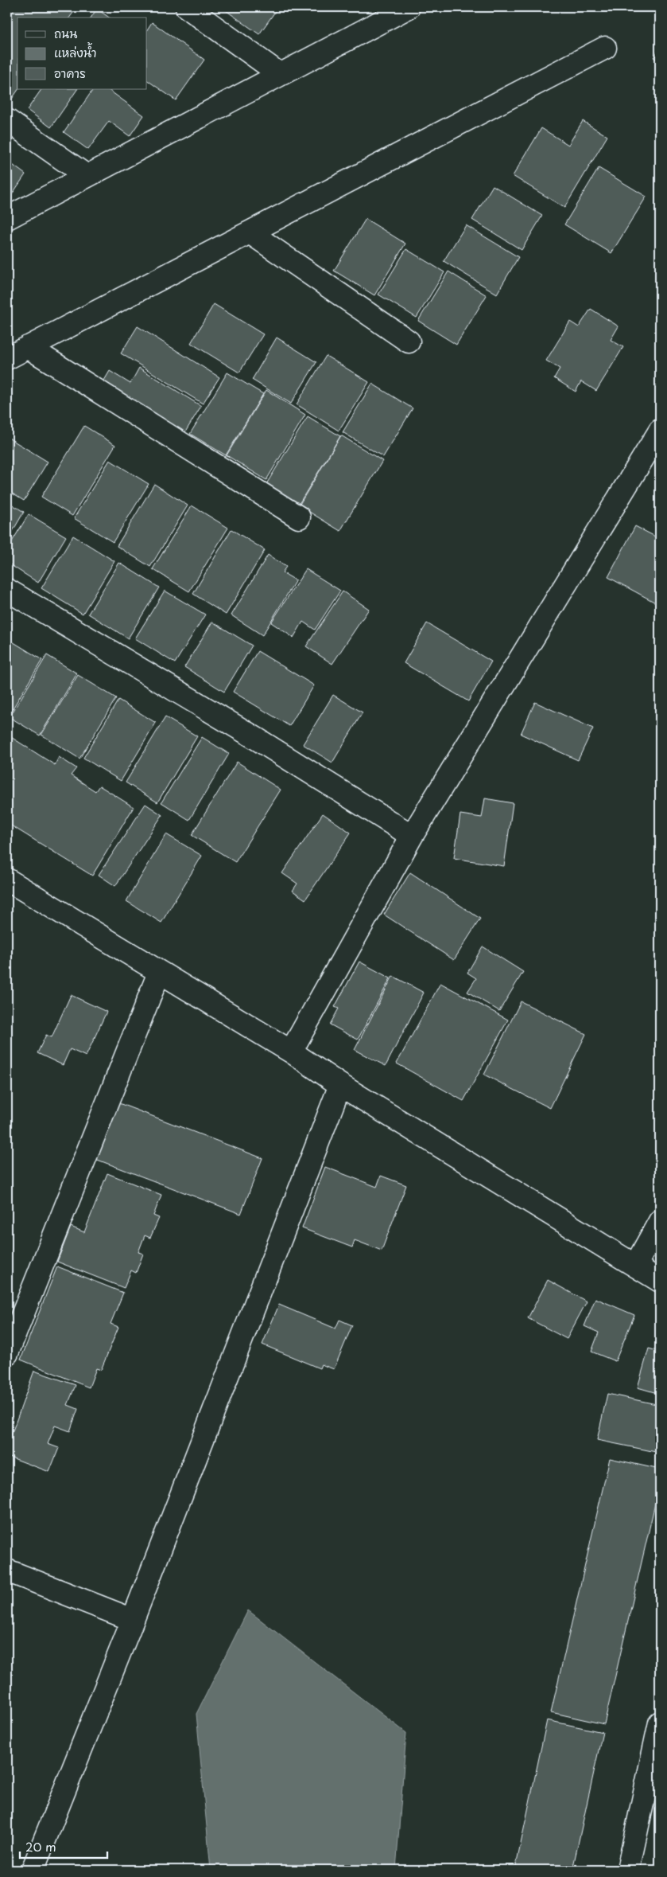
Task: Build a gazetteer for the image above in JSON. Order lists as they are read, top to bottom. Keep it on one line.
{"legend":["ถนน","แหล่งน้ำ","อาคาร"],"scale_bar":"20 m"}
